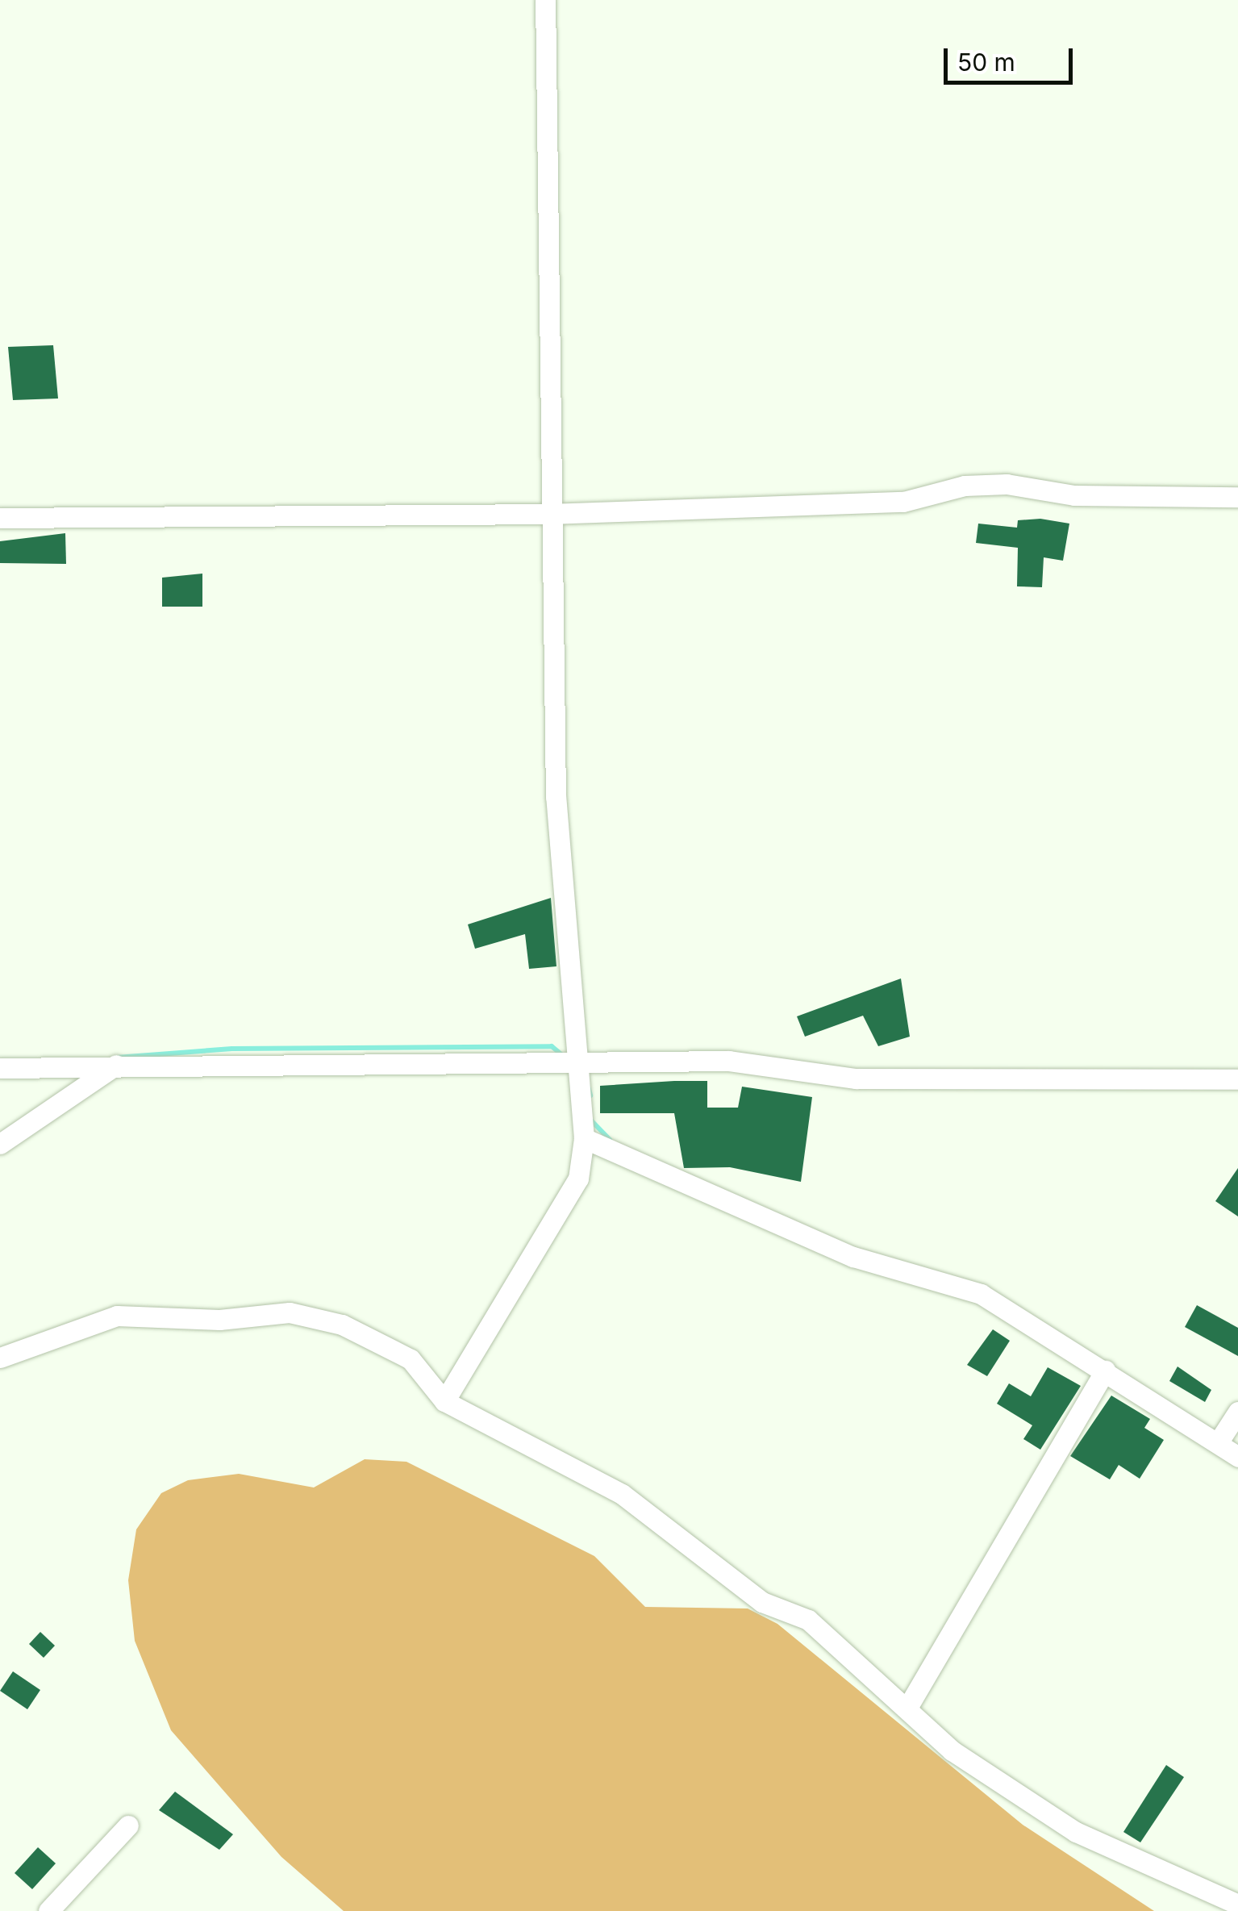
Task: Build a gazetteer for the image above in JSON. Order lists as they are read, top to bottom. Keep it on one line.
{"scale_bar":"50 m"}
